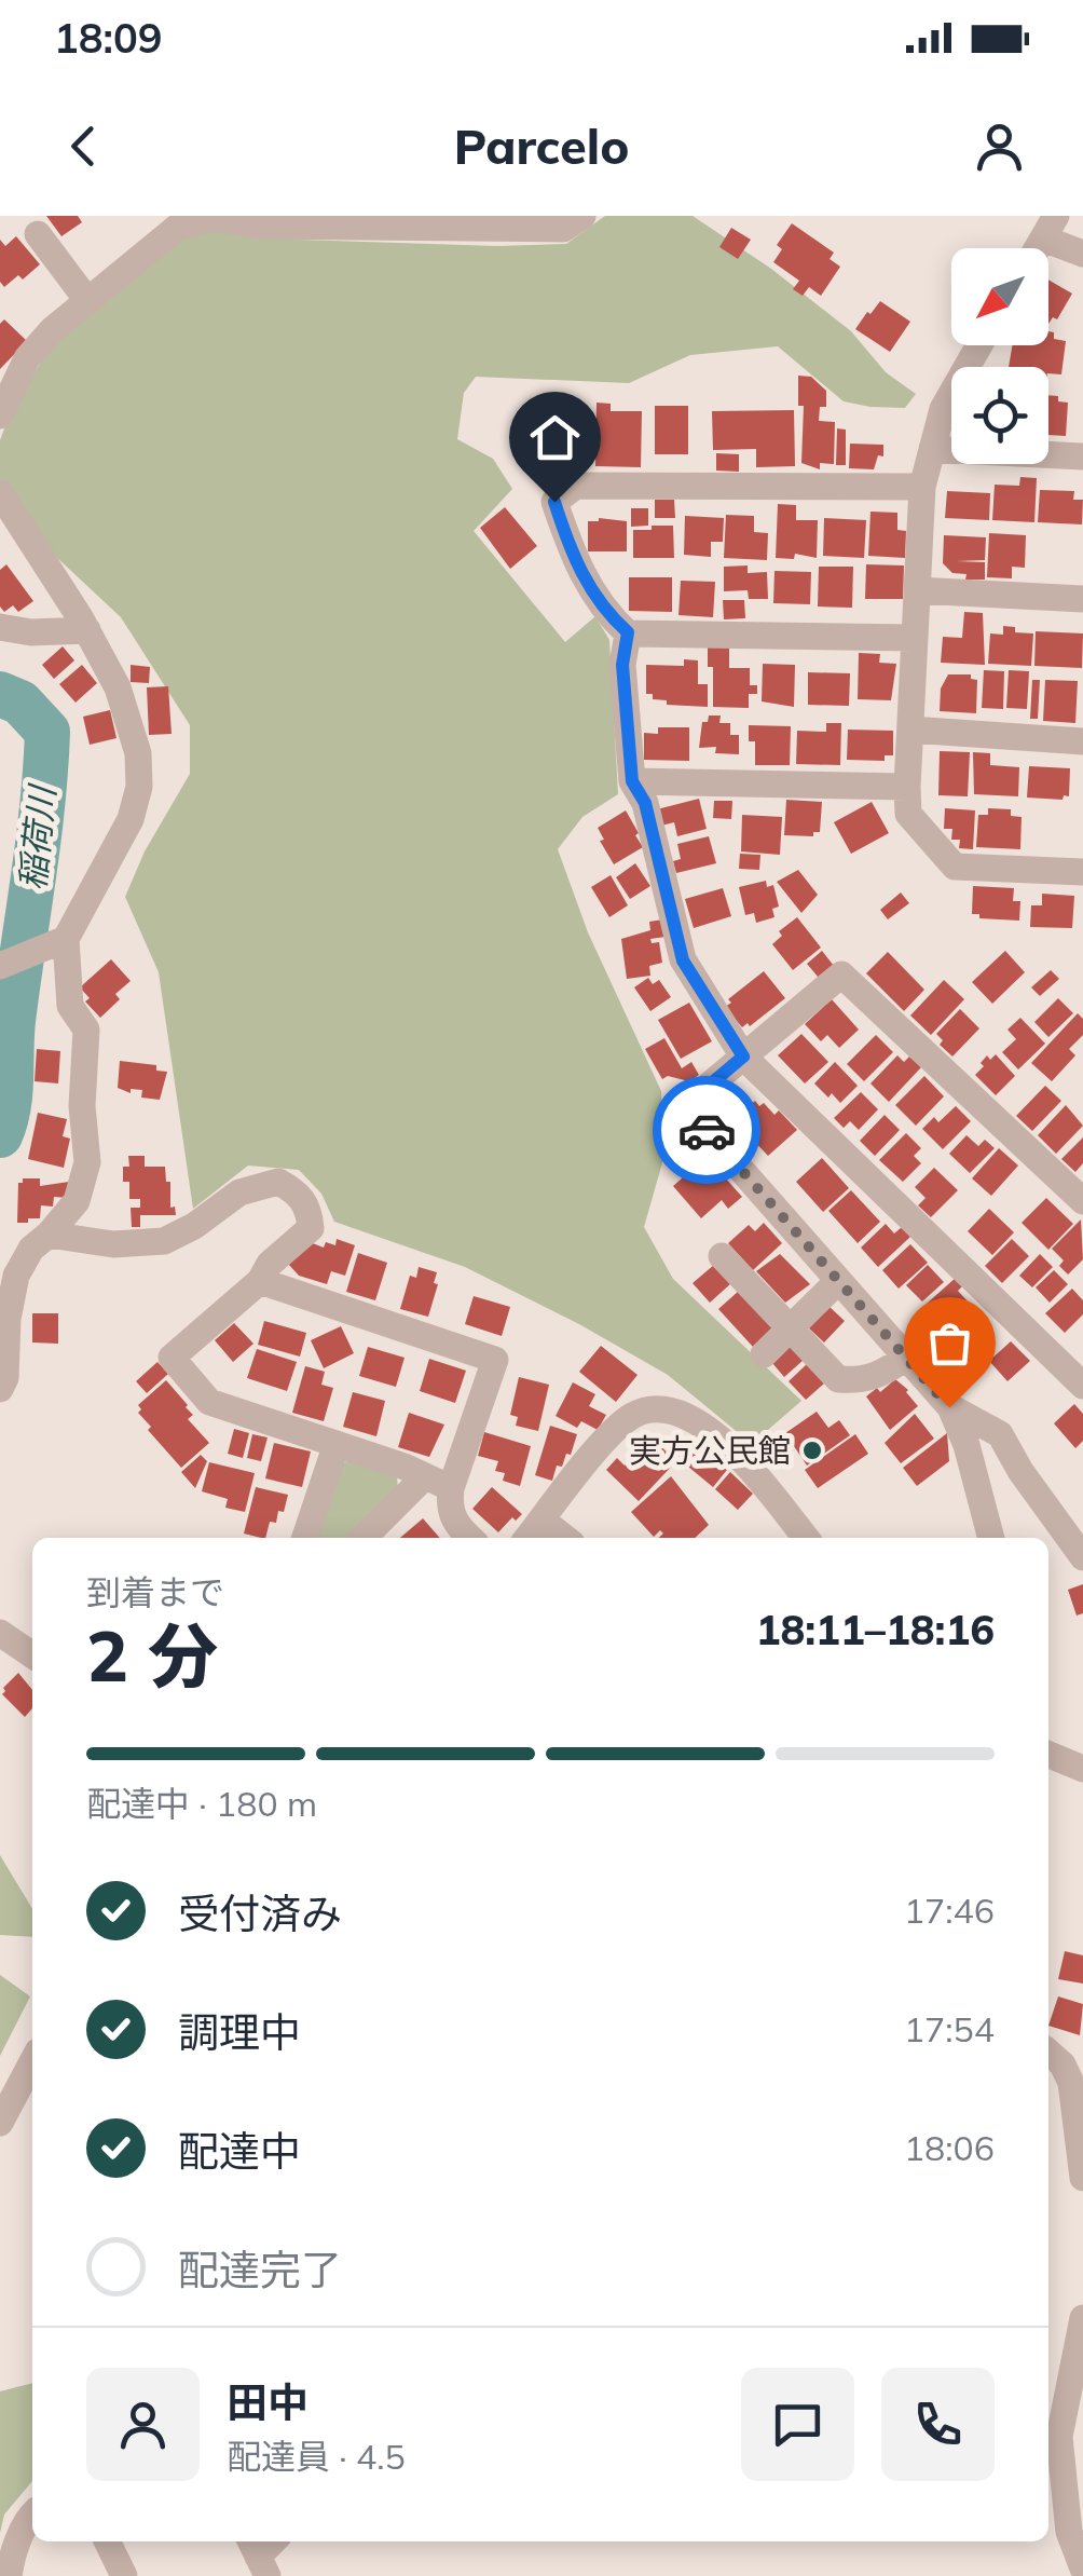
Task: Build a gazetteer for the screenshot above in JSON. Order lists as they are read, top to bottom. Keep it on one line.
{"water":["稲荷川"],"places":["実方公民館"],"north":"bottom left","page":{"status":"18:09","header":"Parcelo","heading":["2 分","到着まで","18:11–18:16"],"panel":["田中","配達員 · 4.5"],"bar":"配達中 · 180 m","list":[["受付済み","17:46"],["調理中","17:54"],["配達中","18:06"],"配達完了"]}}
